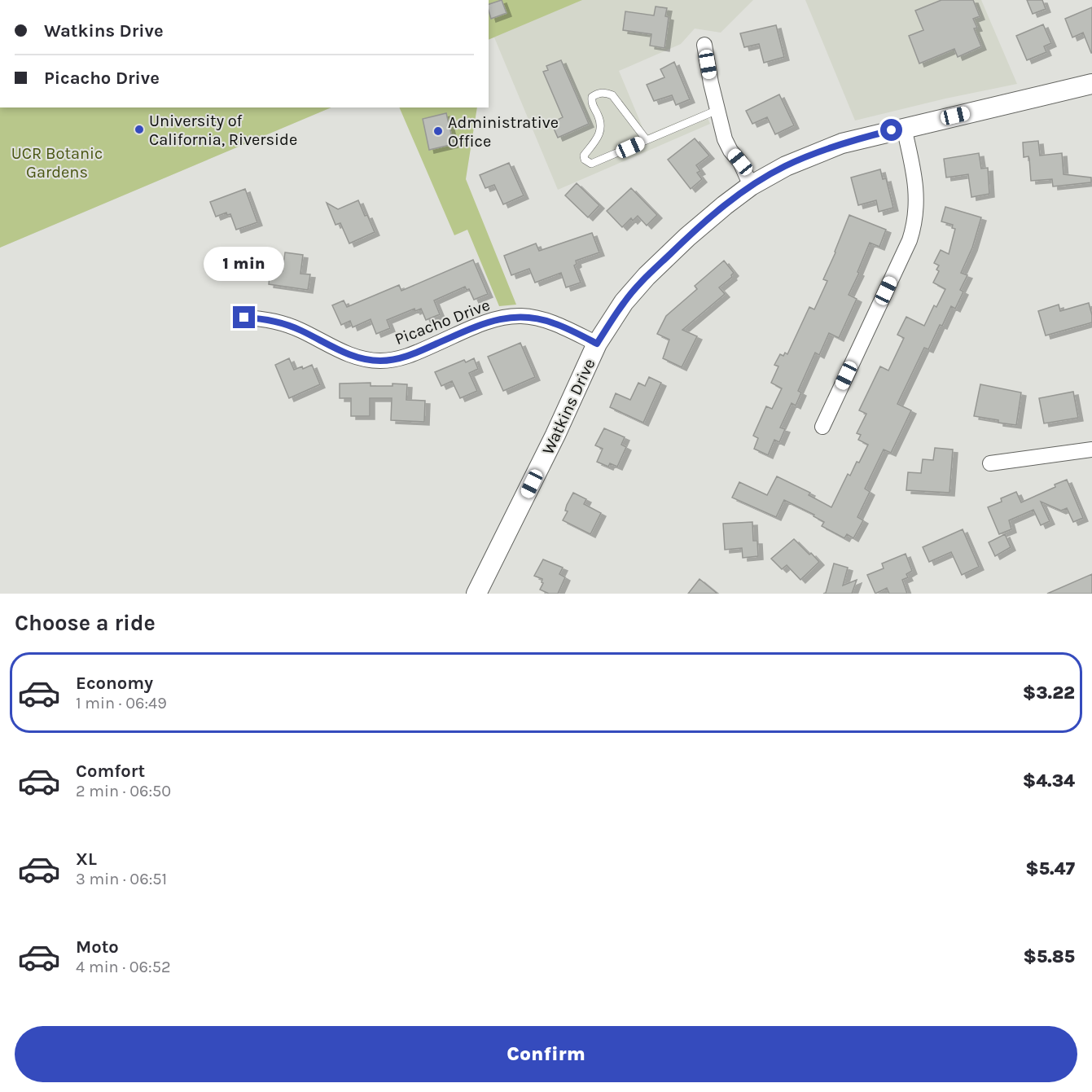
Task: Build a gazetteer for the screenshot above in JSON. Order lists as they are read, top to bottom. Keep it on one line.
{"streets":{"main road":["Watkins Drive"],"street":["Picacho Drive"]},"crossings":[["Picacho Drive","Watkins Drive"]],"parks":["UCR Botanic Gardens"],"places":["University of California, Riverside","Administrative Office"],"page":{"banner":["Watkins Drive","Picacho Drive"],"bubble":"1 min","heading":"Choose a ride","list":[{"name":"Economy","note":"1 min · 06:49","value":"$3.22"},{"name":"Comfort","note":"2 min · 06:50","value":"$4.34"},{"name":"XL","note":"3 min · 06:51","value":"$5.47"},{"name":"Moto","note":"4 min · 06:52","value":"$5.85"}],"buttons":"Confirm"}}
